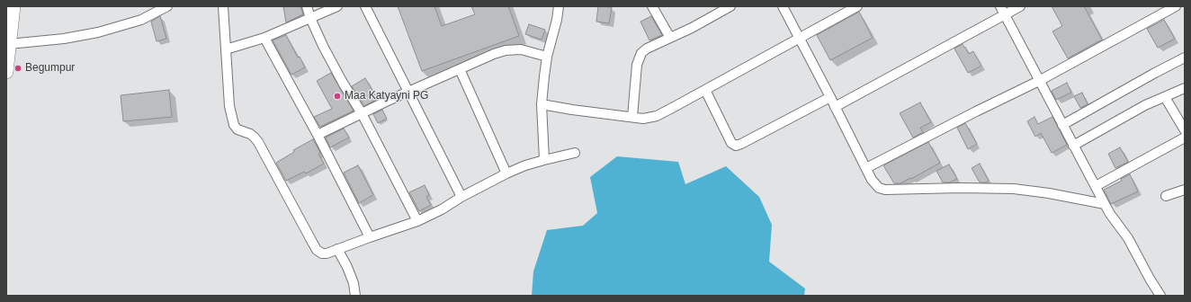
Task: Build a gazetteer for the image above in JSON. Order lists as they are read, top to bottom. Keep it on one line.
{"places":["Begumpur","Maa Katyayni PG"]}
